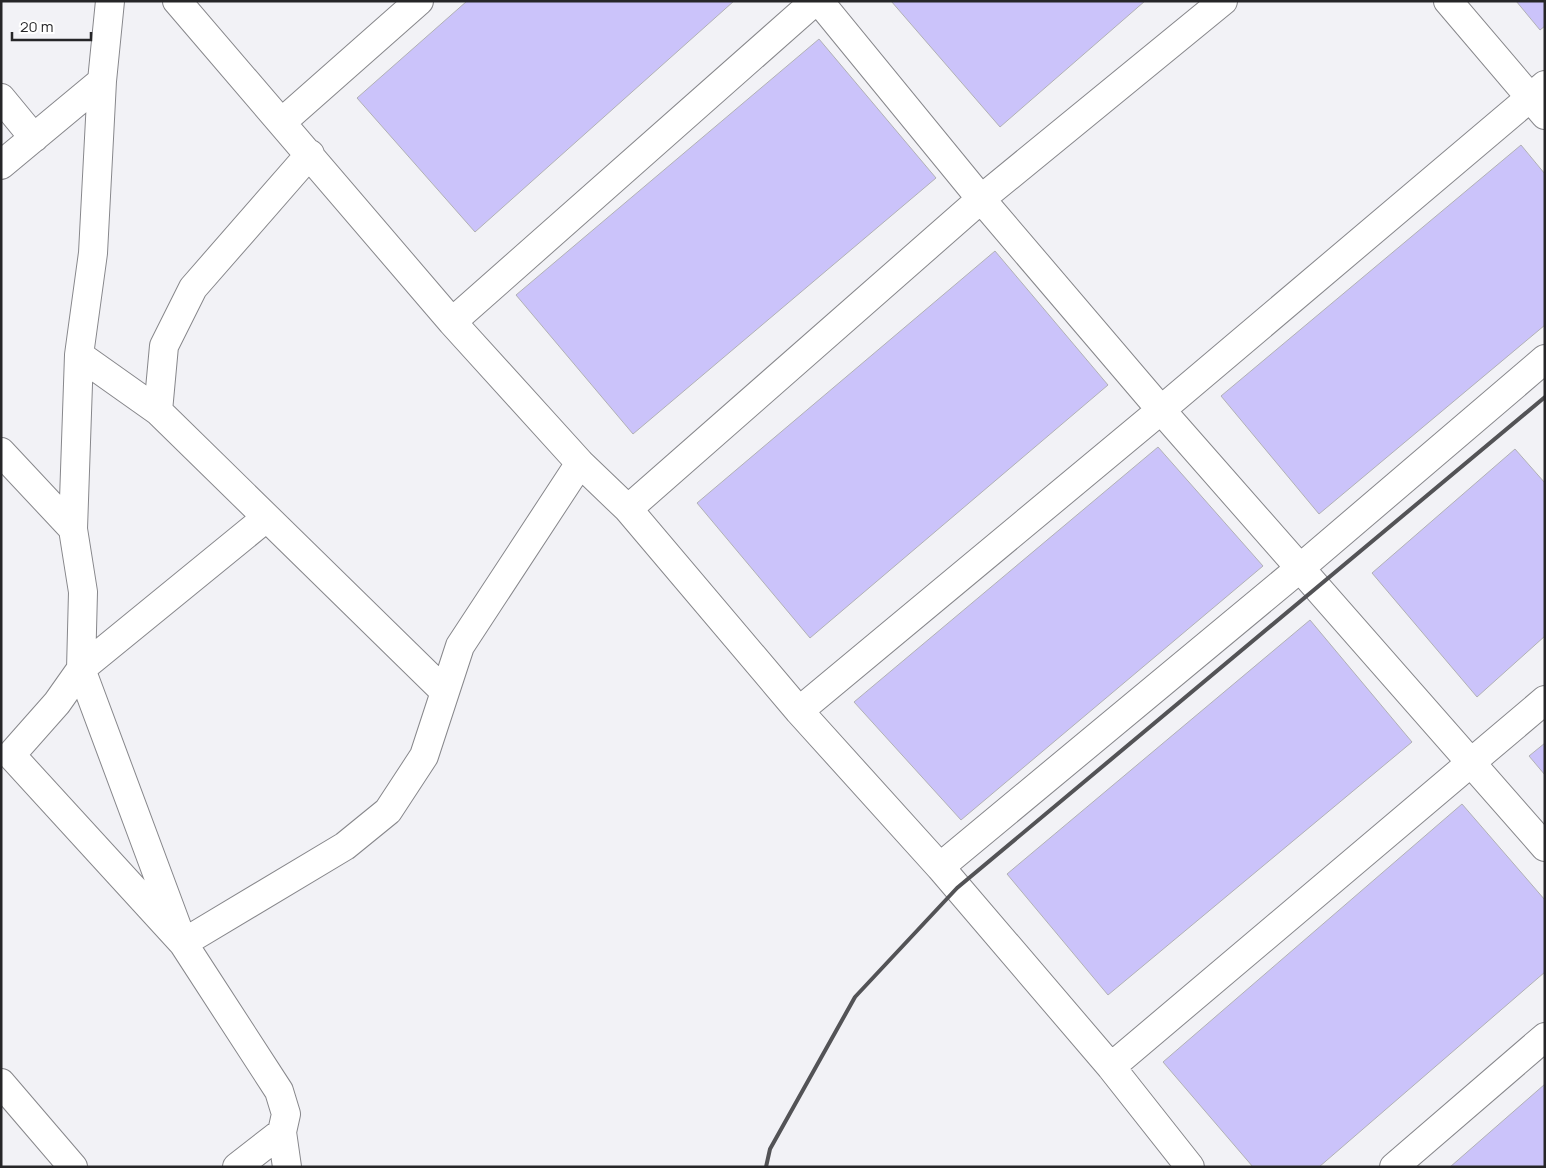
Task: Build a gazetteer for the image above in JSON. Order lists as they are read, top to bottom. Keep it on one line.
{"scale_bar":"20 m"}
